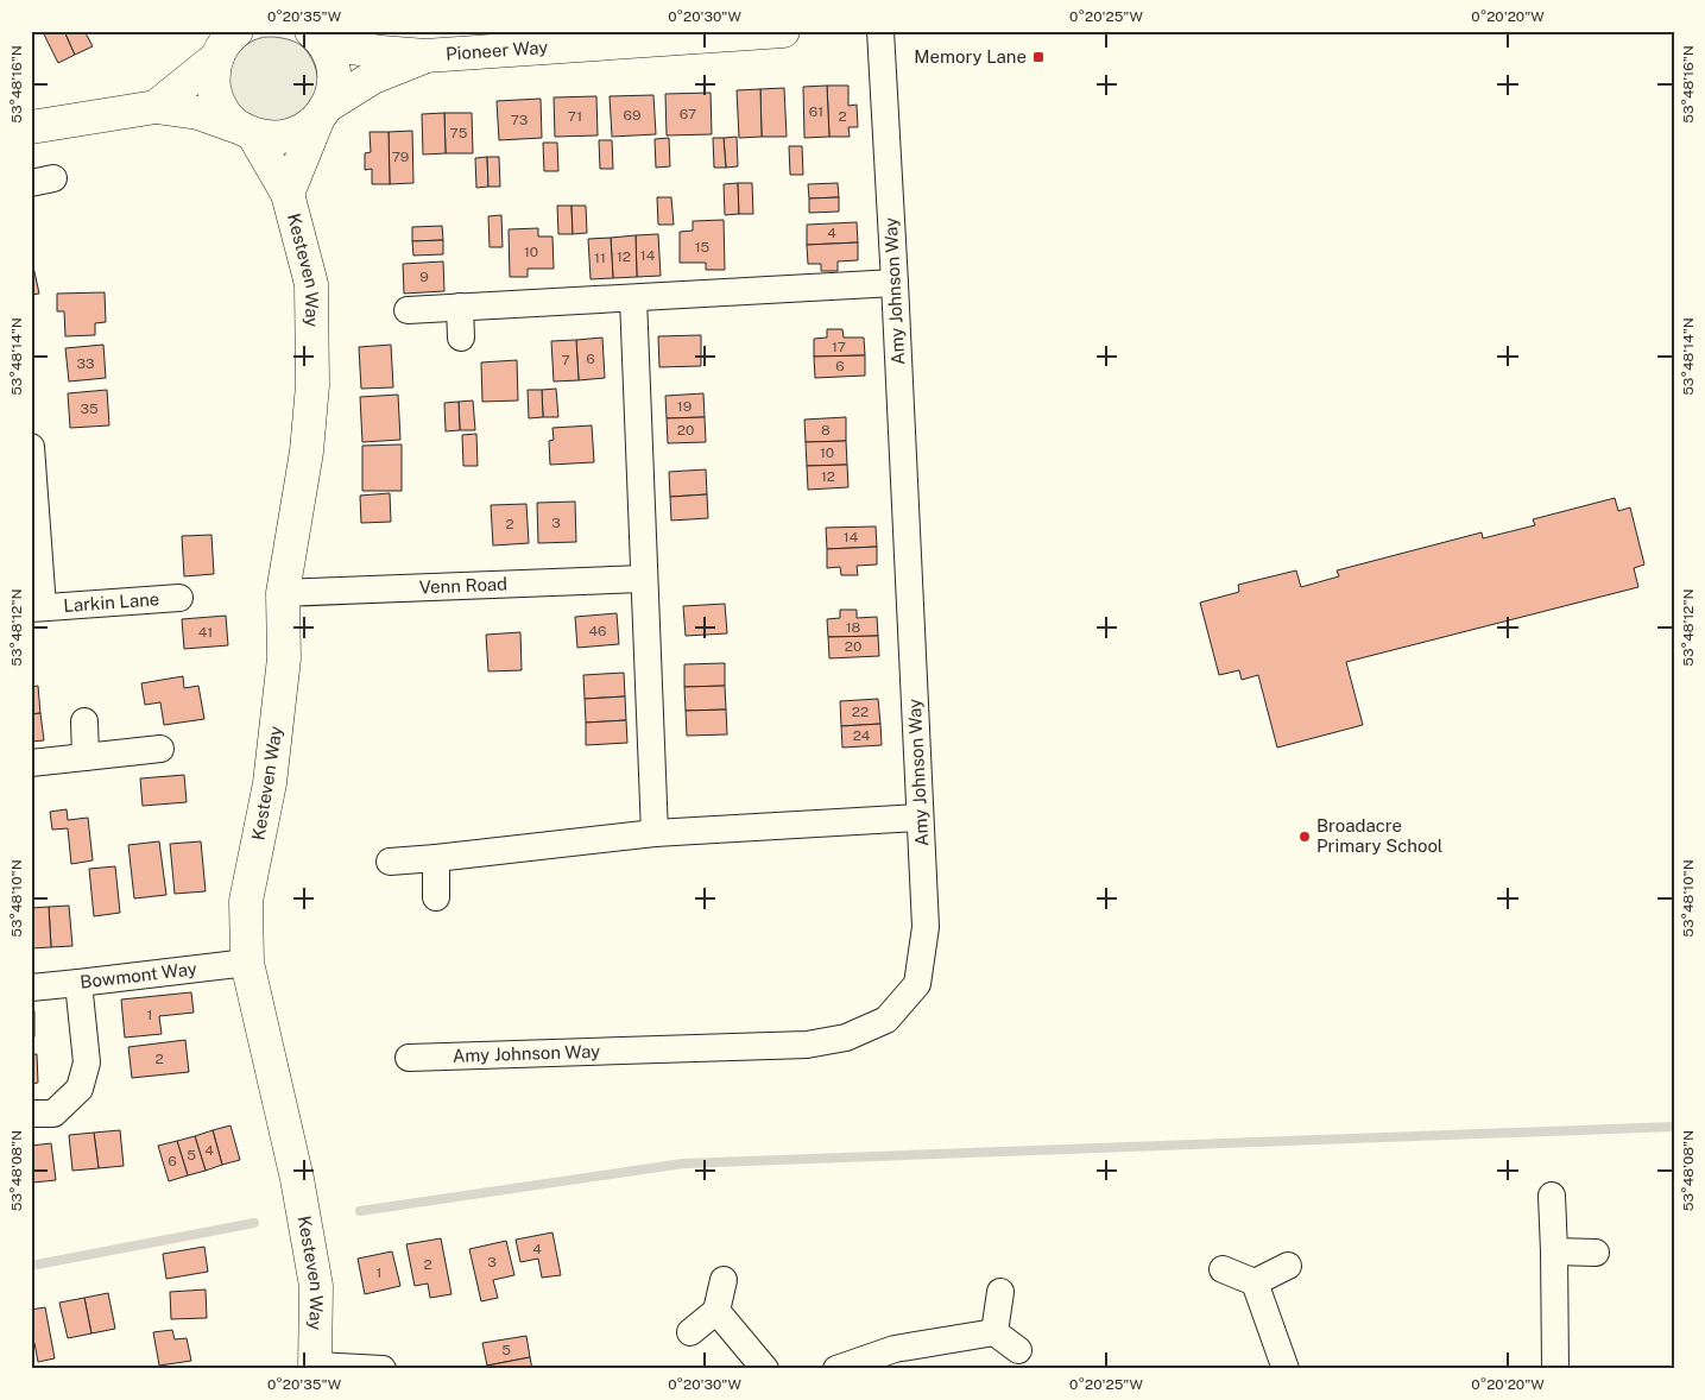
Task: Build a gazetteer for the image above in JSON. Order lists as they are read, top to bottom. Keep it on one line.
{"streets":{"street":["Pioneer Way","Kesteven Way","Amy Johnson Way","Venn Road","Larkin Lane","Bowmont Way"]},"crossings":[["Pioneer Way","Kesteven Way"],["Kesteven Way","Venn Road"],["Kesteven Way","Bowmont Way"]],"places":{"transit":["Memory Lane"],"other":["Broadacre Primary School"]},"house_numbers":["61","67","69","71","2","73","75","79","4","15","10","14","12","11","9","17","6","7","33","6","19","35","20","8","10","12","3","2","14","18","46","41","20","22","24","1","2","4","5","6","4","3","2","1","5"],"coordinates":["0°20'35\"W","0°20'30\"W","0°20'25\"W","0°20'20\"W","53°48'16\"N","53°48'14\"N","53°48'12\"N","53°48'10\"N","53°48'08\"N"]}
